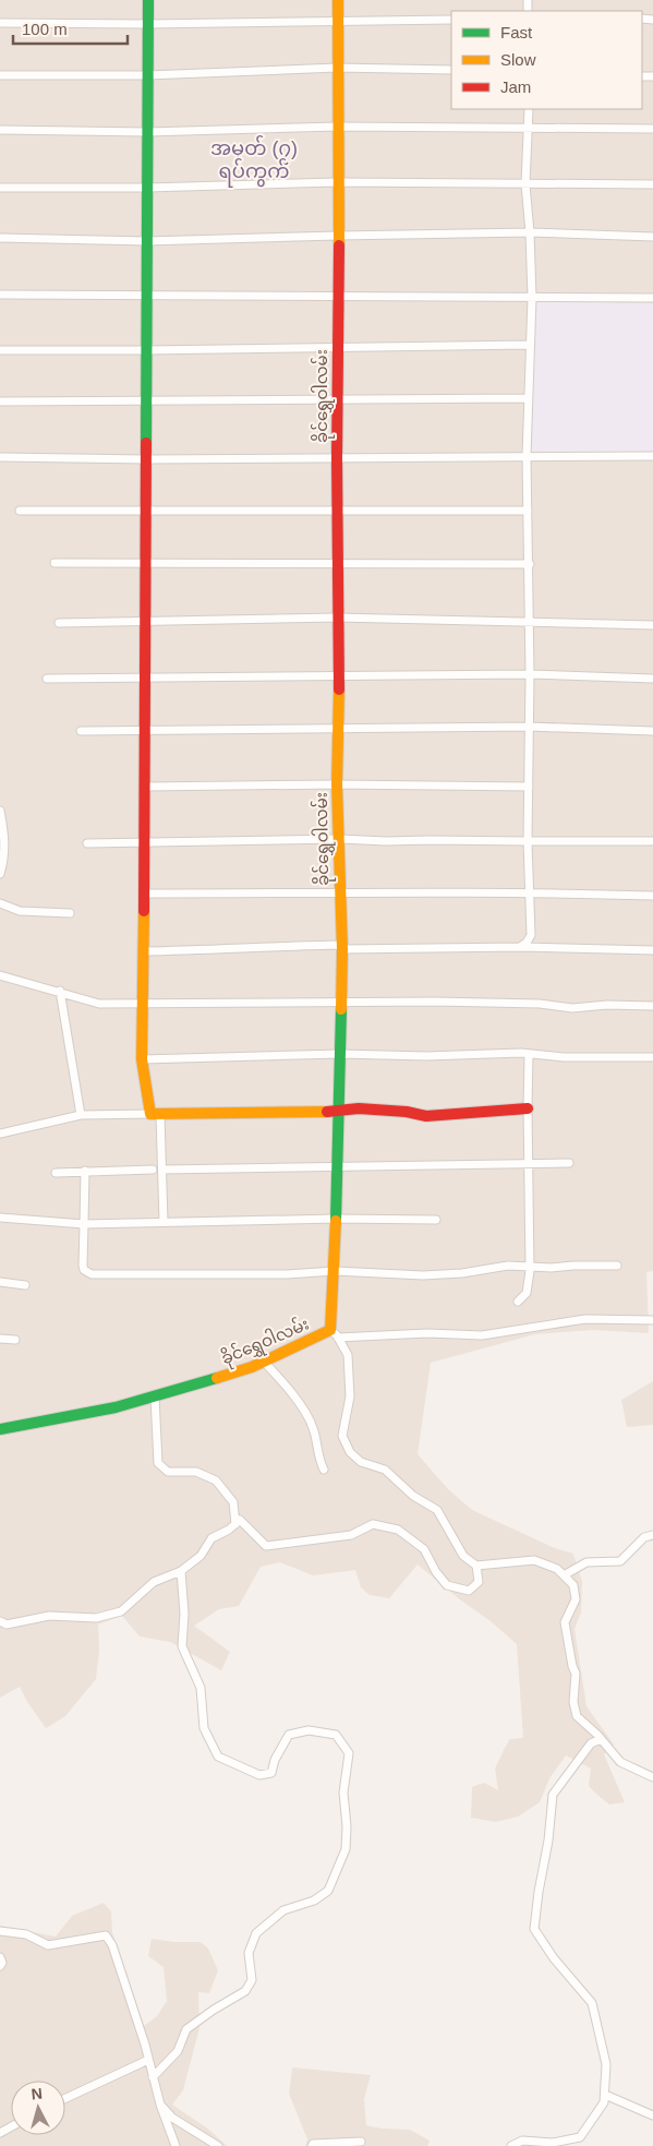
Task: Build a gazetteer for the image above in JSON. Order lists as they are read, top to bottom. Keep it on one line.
{"streets":{"street":["ခိုင်ရွှေဝါလမ်း"]},"districts":["အမှတ် (၇) ရပ်ကွက်"],"legend":["Fast","Slow","Jam"],"scale_bar":"100 m","north":"top"}
